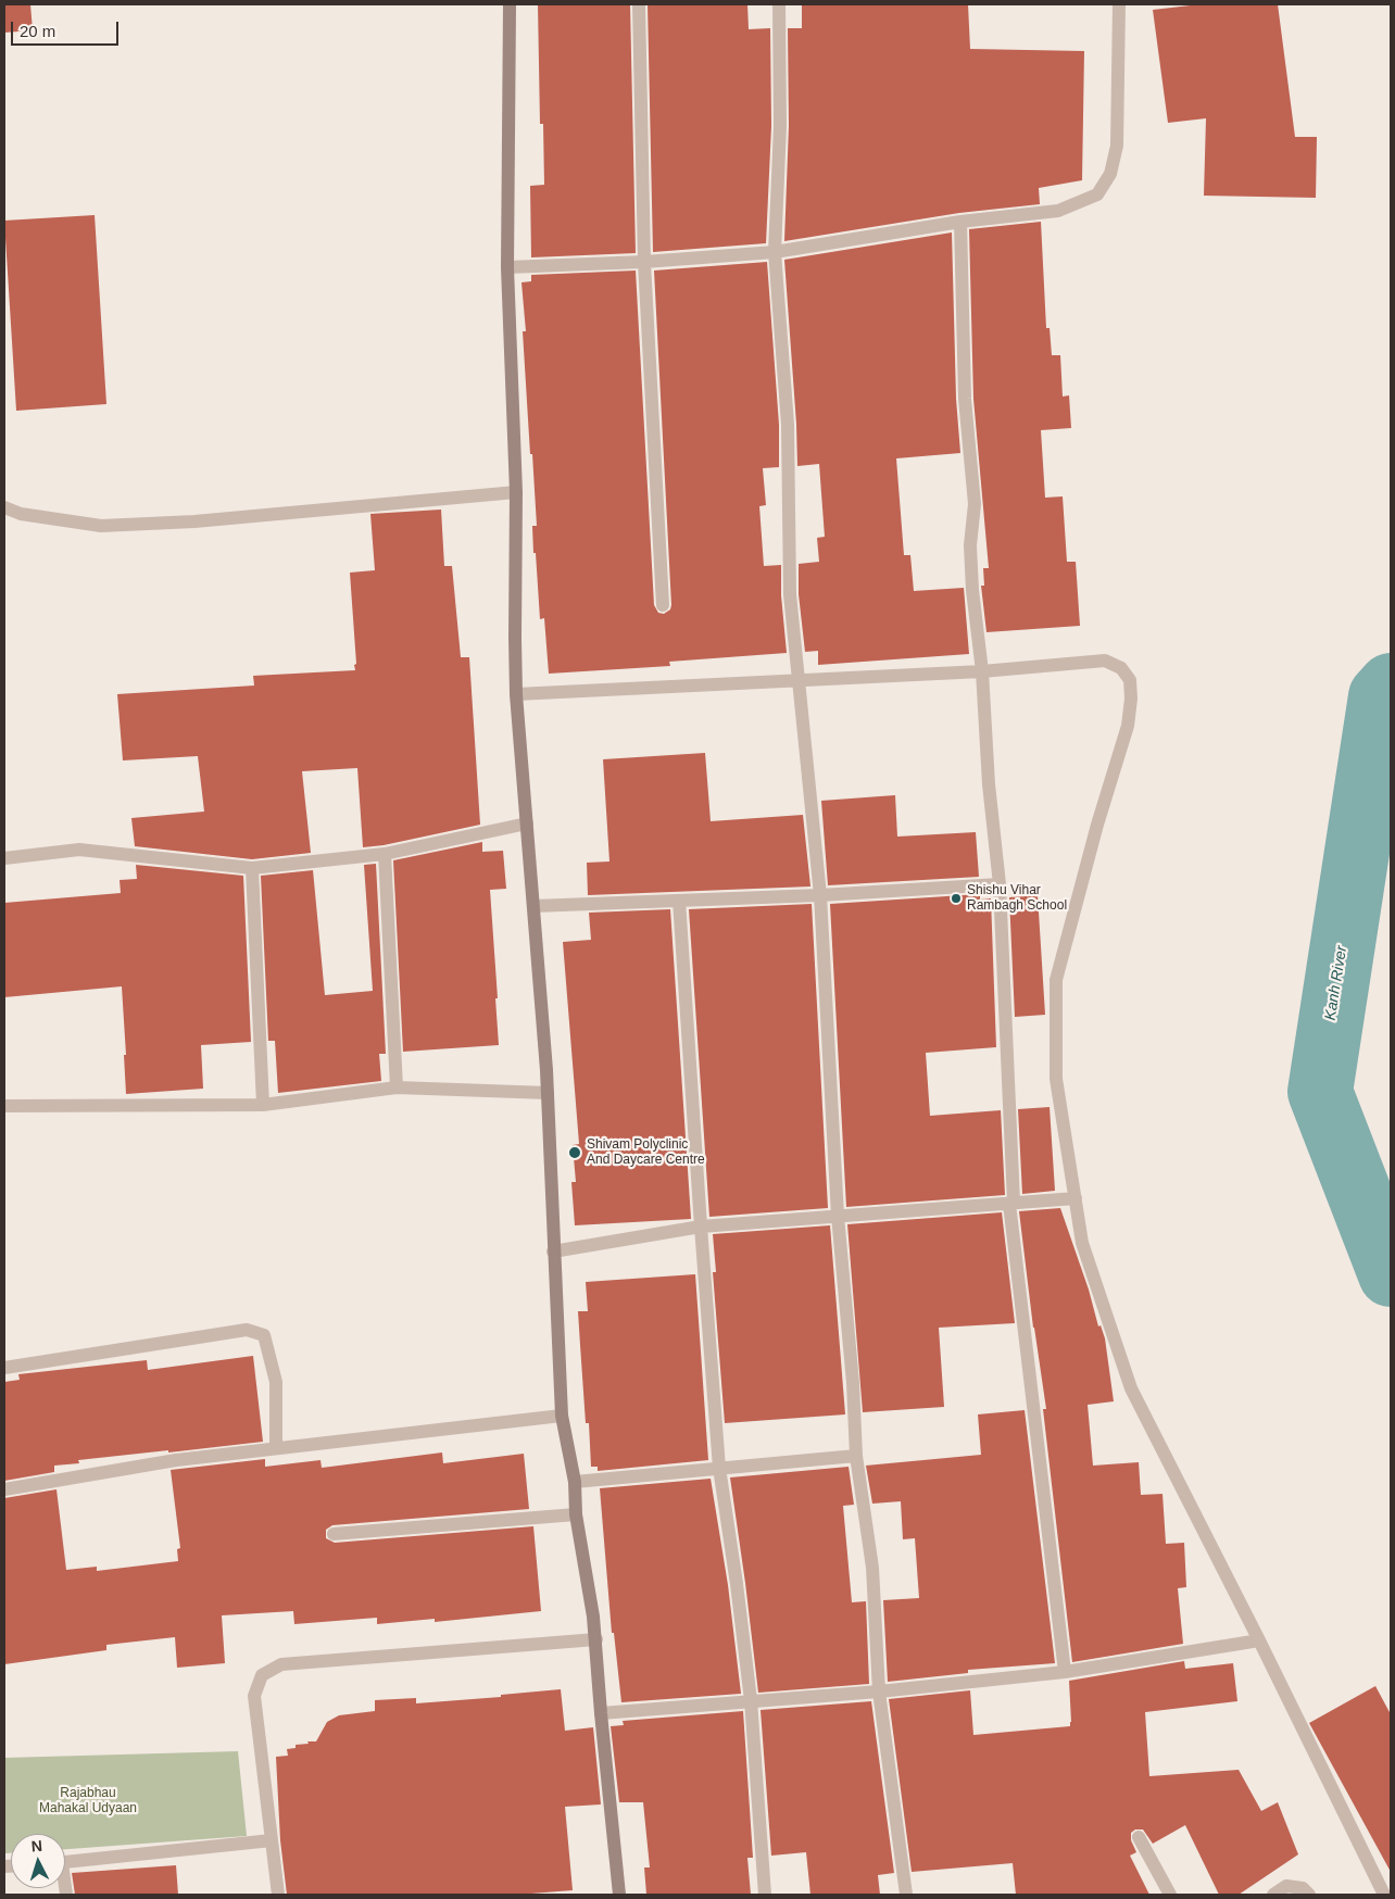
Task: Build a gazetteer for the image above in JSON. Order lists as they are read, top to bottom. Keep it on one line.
{"water":["Kanh River"],"parks":["Rajabhau Mahakal Udyaan"],"places":["Shishu Vihar Rambagh School","Shivam Polyclinic And Daycare Centre"],"scale_bar":"20 m","north":"top"}
